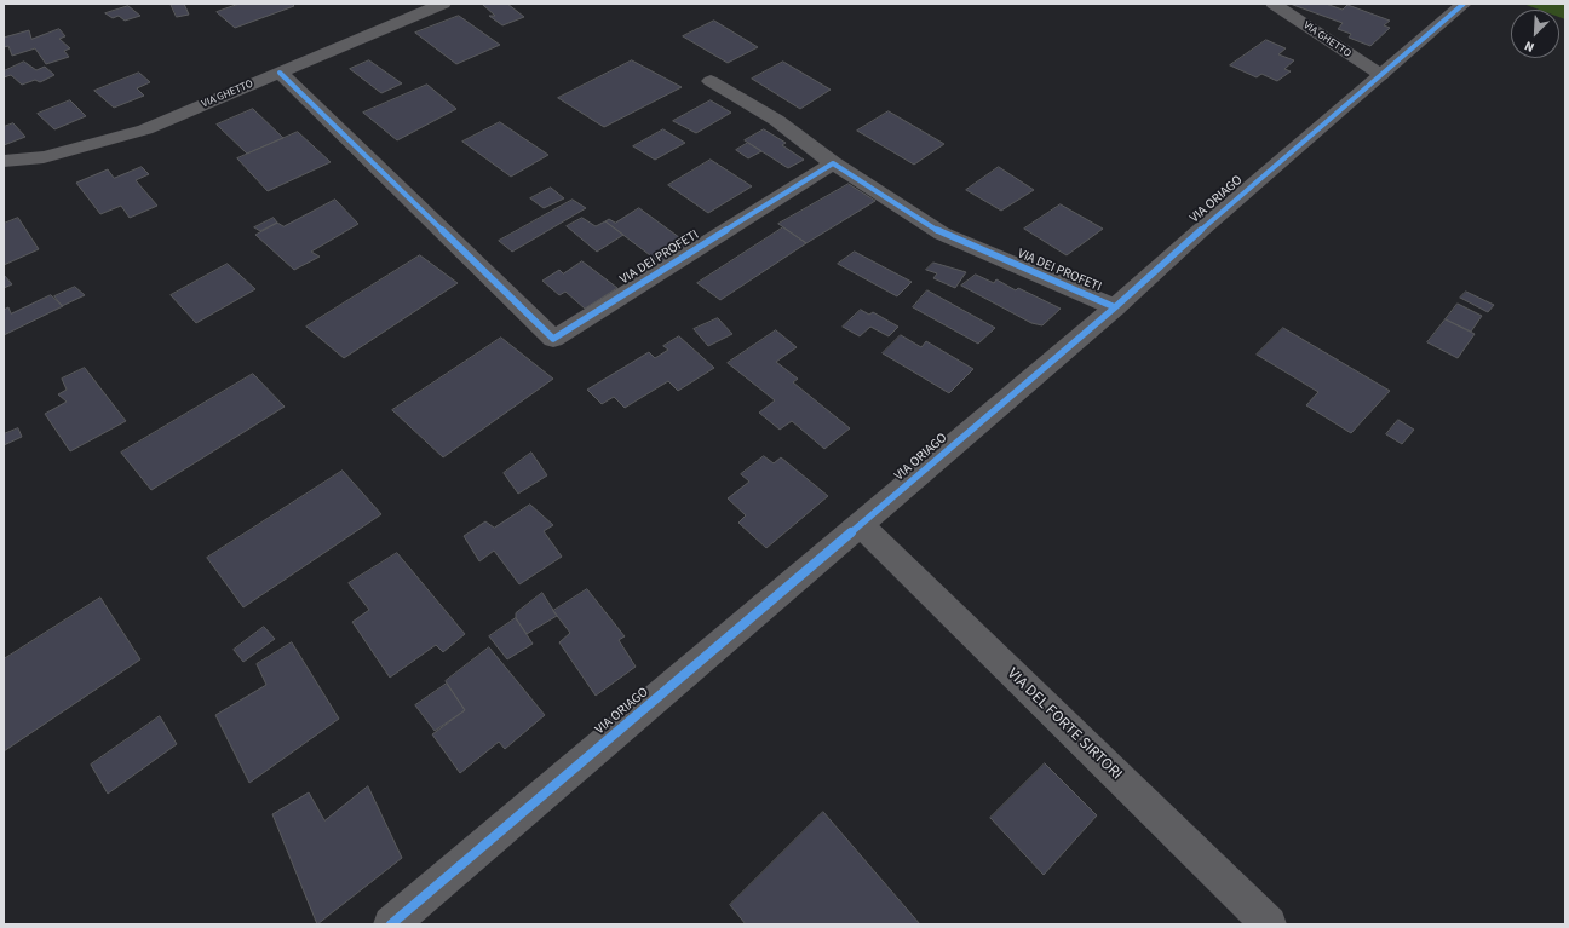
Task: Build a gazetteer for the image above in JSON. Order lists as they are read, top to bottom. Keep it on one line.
{"streets":{"street":["VIA GHETTO","VIA ORIAGO","VIA DEI PROFETI","VIA DEL FORTE SIRTORI"]},"crossings":[["VIA GHETTO","VIA ORIAGO"],["VIA GHETTO","VIA DEI PROFETI"],["VIA ORIAGO","VIA DEI PROFETI"],["VIA ORIAGO","VIA DEL FORTE SIRTORI"]],"north":"bottom left"}
